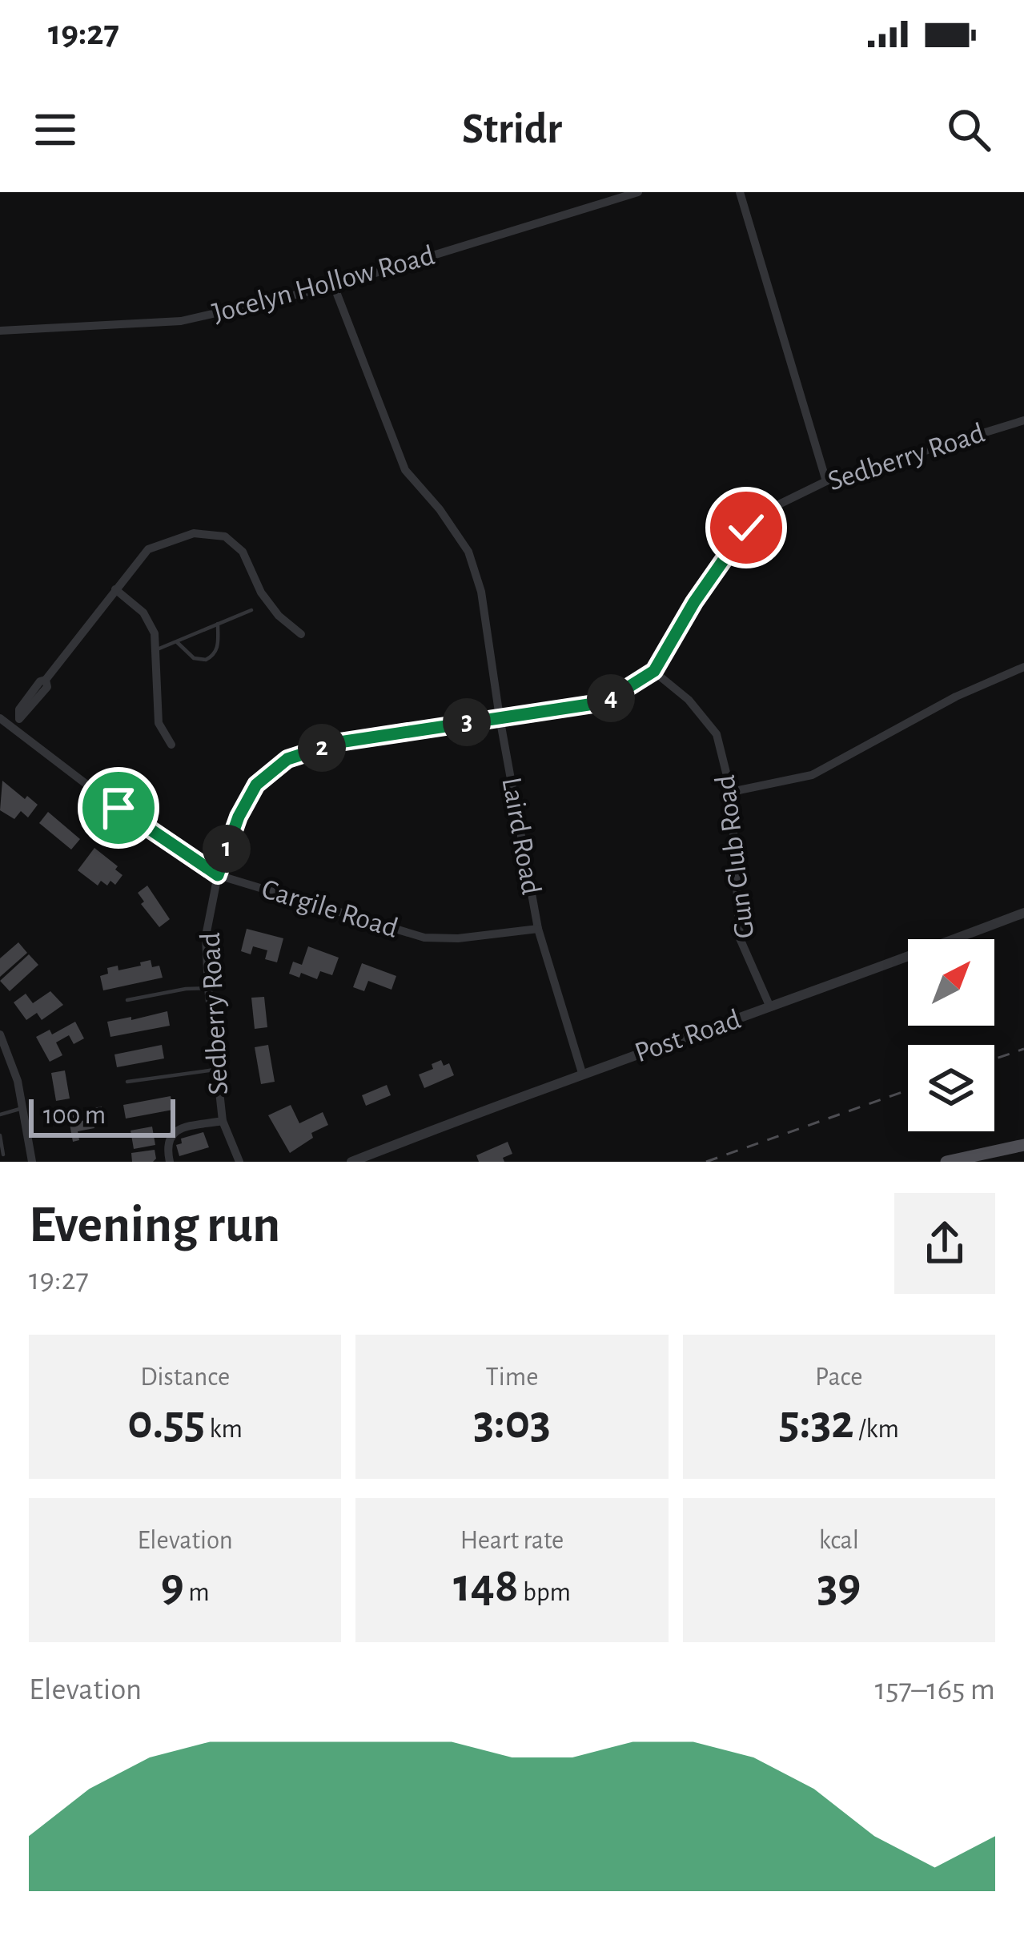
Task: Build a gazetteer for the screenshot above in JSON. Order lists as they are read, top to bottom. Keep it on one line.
{"streets":{"street":["Jocelyn Hollow Road","Sedberry Road","Laird Road","Gun Club Road","Cargile Road","Post Road"]},"crossings":[["Jocelyn Hollow Road","Laird Road"],["Sedberry Road","Laird Road"],["Sedberry Road","Gun Club Road"],["Sedberry Road","Cargile Road"],["Laird Road","Cargile Road"],["Laird Road","Post Road"],["Gun Club Road","Post Road"]],"scale_bar":"100 m","north":"top right","page":{"status":"19:27","header":"Stridr","pins":["4","3","2","1"],"scale":"100 m","heading":["Evening run","19:27"],"stats":[["Distance","0.55 km"],["Time","3:03"],["Pace","5:32 /km"],["Elevation","9 m"],["Heart rate","148 bpm"],["kcal","39"]],"chart":["Elevation","157–165 m"]}}
